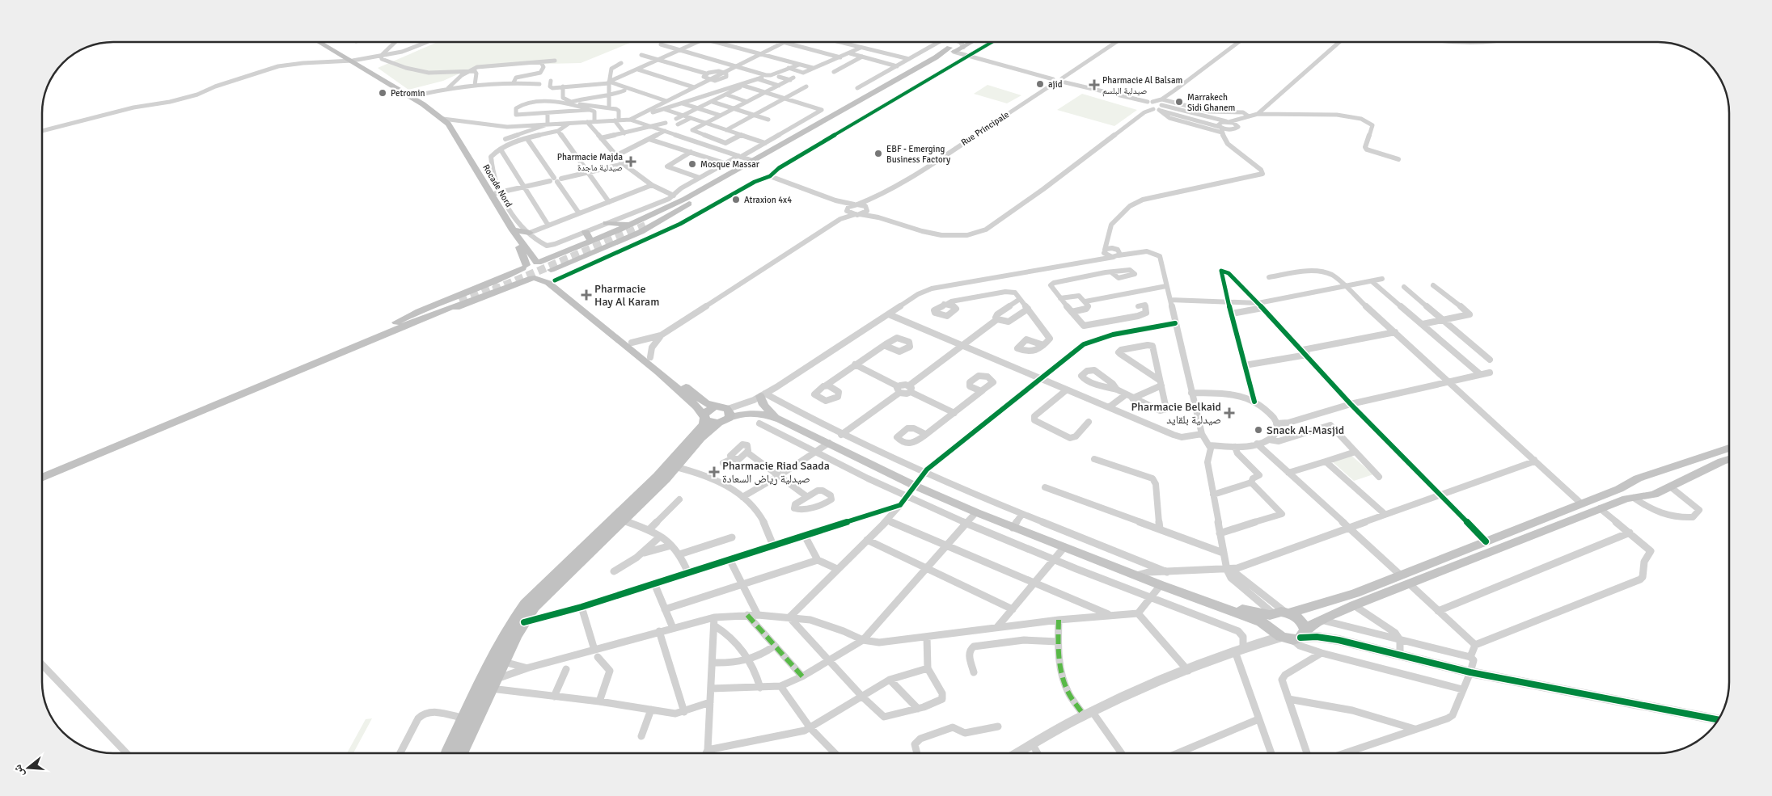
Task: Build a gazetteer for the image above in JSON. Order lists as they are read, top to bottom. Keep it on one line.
{"streets":{"highway":["Rocade Nord"],"street":["Rue Principale"]},"places":{"other":["ajid","Petromin","Marrakech Sidi Ghanem","EBF - Emerging Business Factory","Mosque Massar","Atraxion 4x4","Snack Al-Masjid"],"health":["Pharmacie Al Balsam صيدلية البلسم","Pharmacie Majda صيدلية ماجدة","Pharmacie Hay Al Karam","Pharmacie Belkaid صيدلية بلقايد","Pharmacie Riad Saada صيدلية رياض السعادة"]},"north":"left"}
